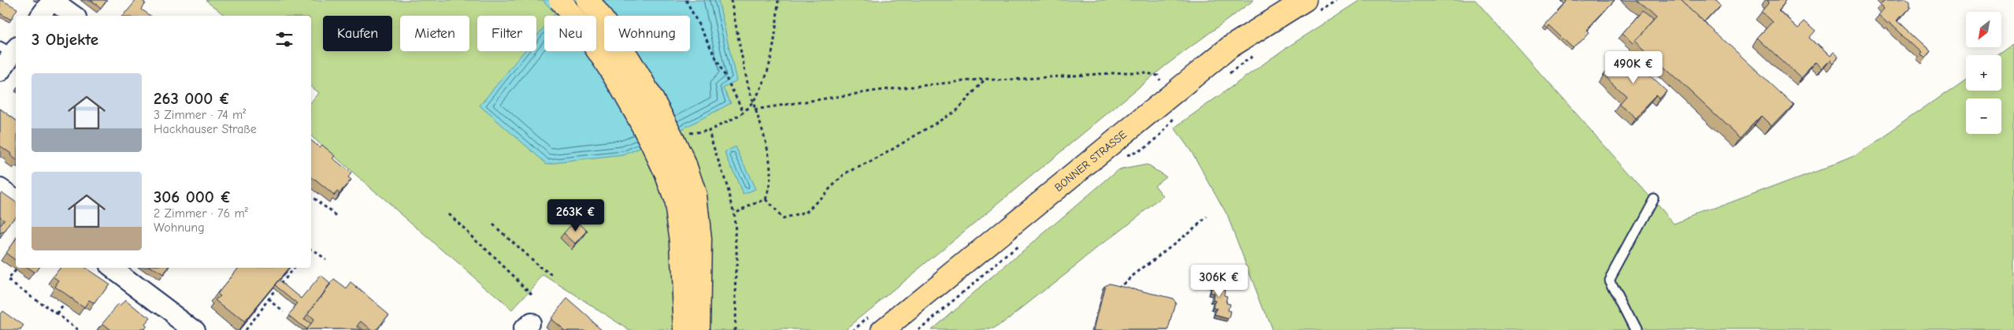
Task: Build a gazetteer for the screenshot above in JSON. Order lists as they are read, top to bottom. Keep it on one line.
{"streets":{"main road":["BONNER STRASSE"]},"north":"bottom left","page":{"map_buttons":["+","−"],"chip":["Kaufen","Mieten","Filter","Neu","Wohnung"],"heading":"3 Objekte","price":["490K €","263K €","306K €"],"list":[{"name":"263 000 €","note":"3 Zimmer · 74 m² · Hackhauser Straße"},{"name":"306 000 €","note":"2 Zimmer · 76 m² · Wohnung"}]}}
